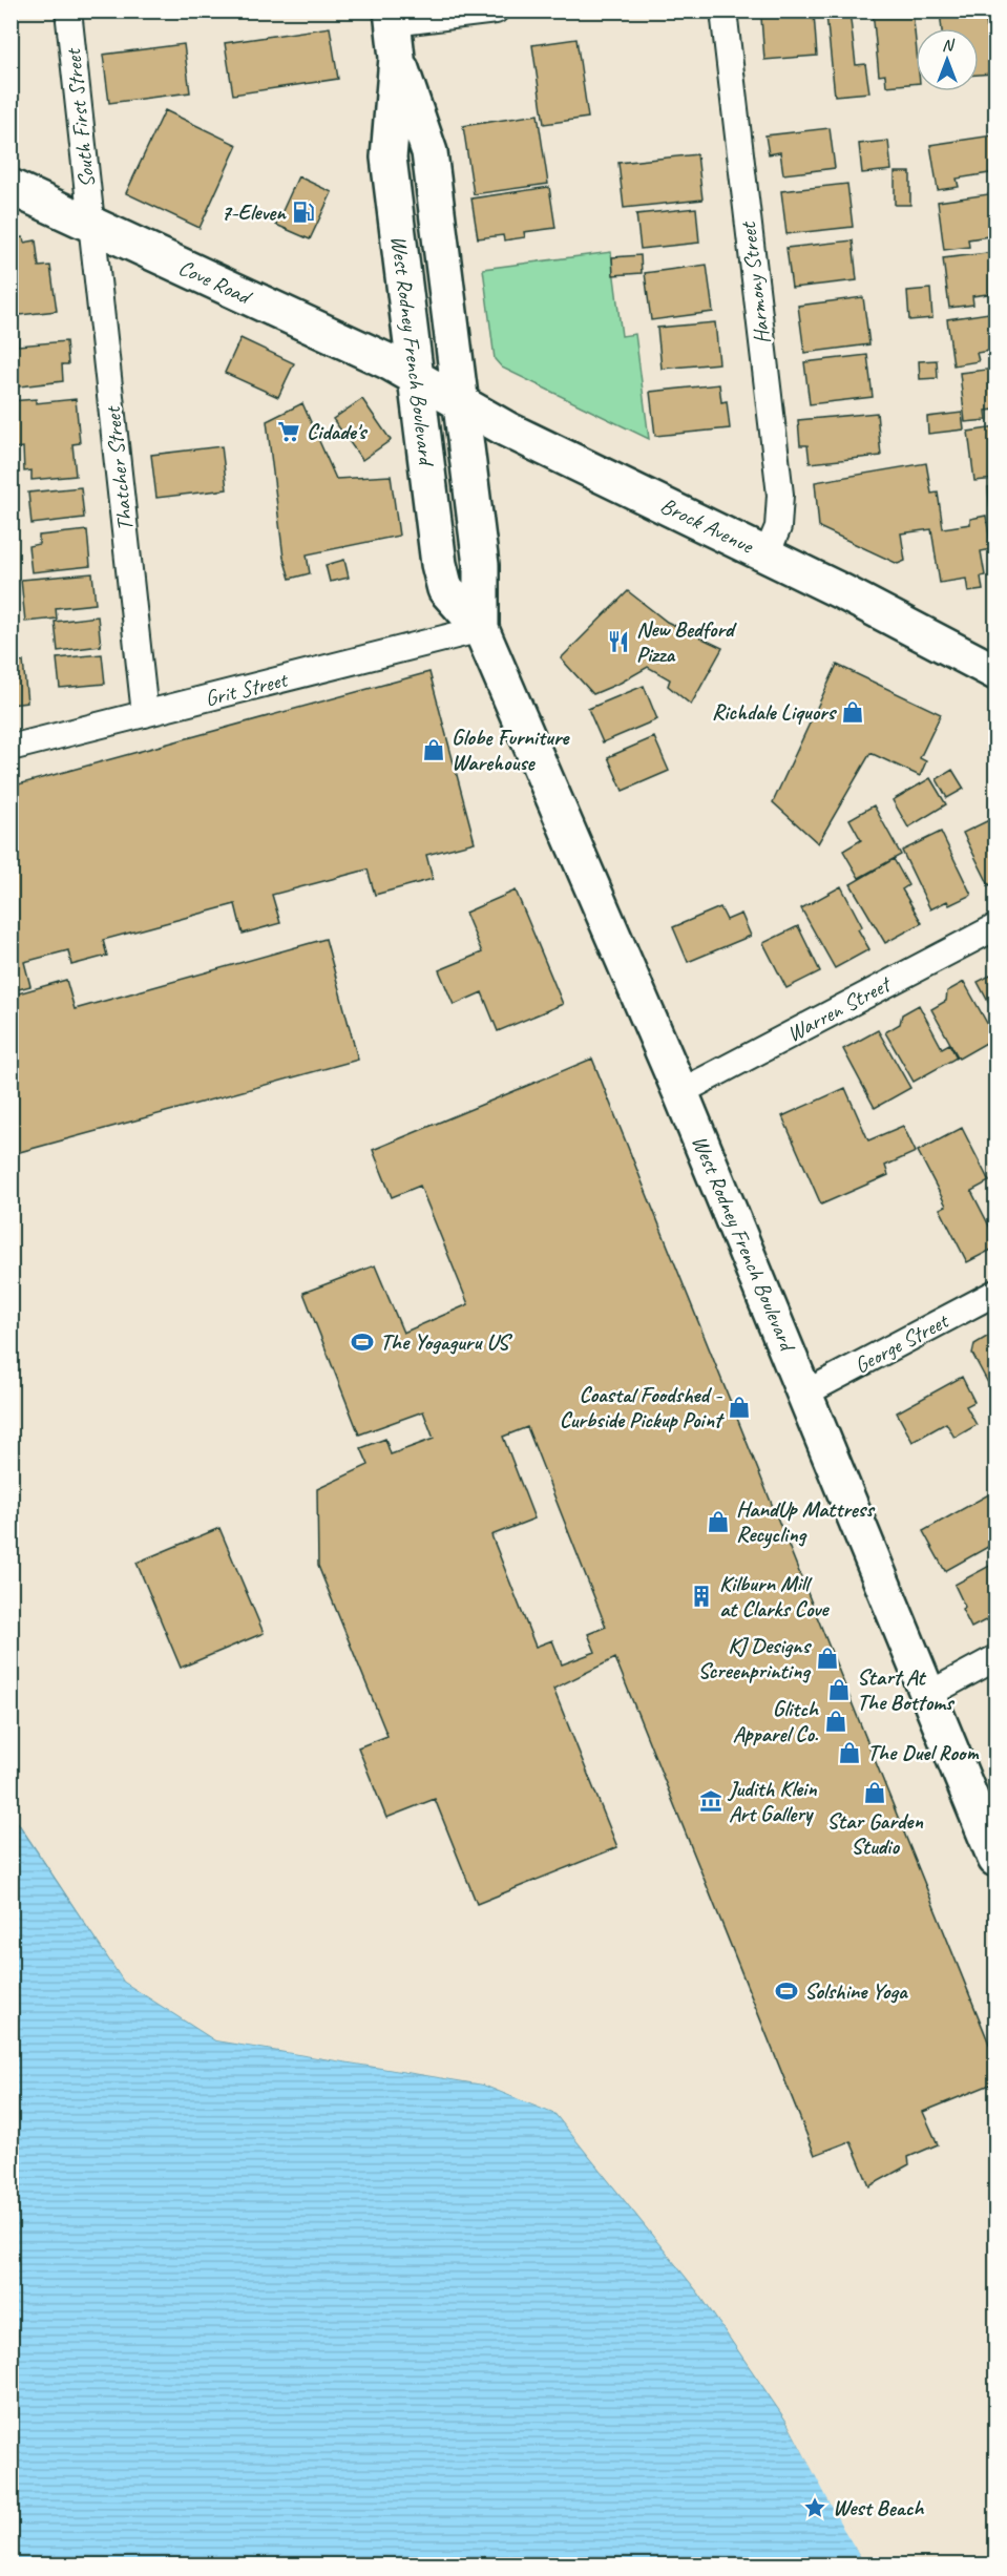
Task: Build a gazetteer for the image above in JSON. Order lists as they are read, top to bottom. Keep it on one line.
{"streets":{"main road":["Cove Road","West Rodney French Boulevard","Brock Avenue"],"street":["South First Street","Harmony Street","Thatcher Street","Grit Street","Warren Street","George Street"]},"crossings":[["South First Street","Cove Road"],["South First Street","Thatcher Street"],["Cove Road","West Rodney French Boulevard"],["Cove Road","Thatcher Street"],["Cove Road","Brock Avenue"],["Harmony Street","Brock Avenue"],["West Rodney French Boulevard","Brock Avenue"],["West Rodney French Boulevard","Grit Street"],["West Rodney French Boulevard","Warren Street"],["West Rodney French Boulevard","George Street"],["Thatcher Street","Grit Street"]],"places":{"fuel station":["7-Eleven"],"supermarket":["Cidade's"],"restaurant":["New Bedford Pizza"],"shop":["Richdale Liquors","Globe Furniture Warehouse","Coastal Foodshed - Curbside Pickup Point","HandUp Mattress Recycling","KJ Designs Screenprinting","Start At The Bottoms","Glitch Apparel Co.","The Duel Room","Star Garden Studio"],"sports":["The Yogaguru US","Solshine Yoga"],"building":["Kilburn Mill at Clarks Cove"],"museum":["Judith Klein Art Gallery"],"place":["West Beach"]},"north":"top"}
